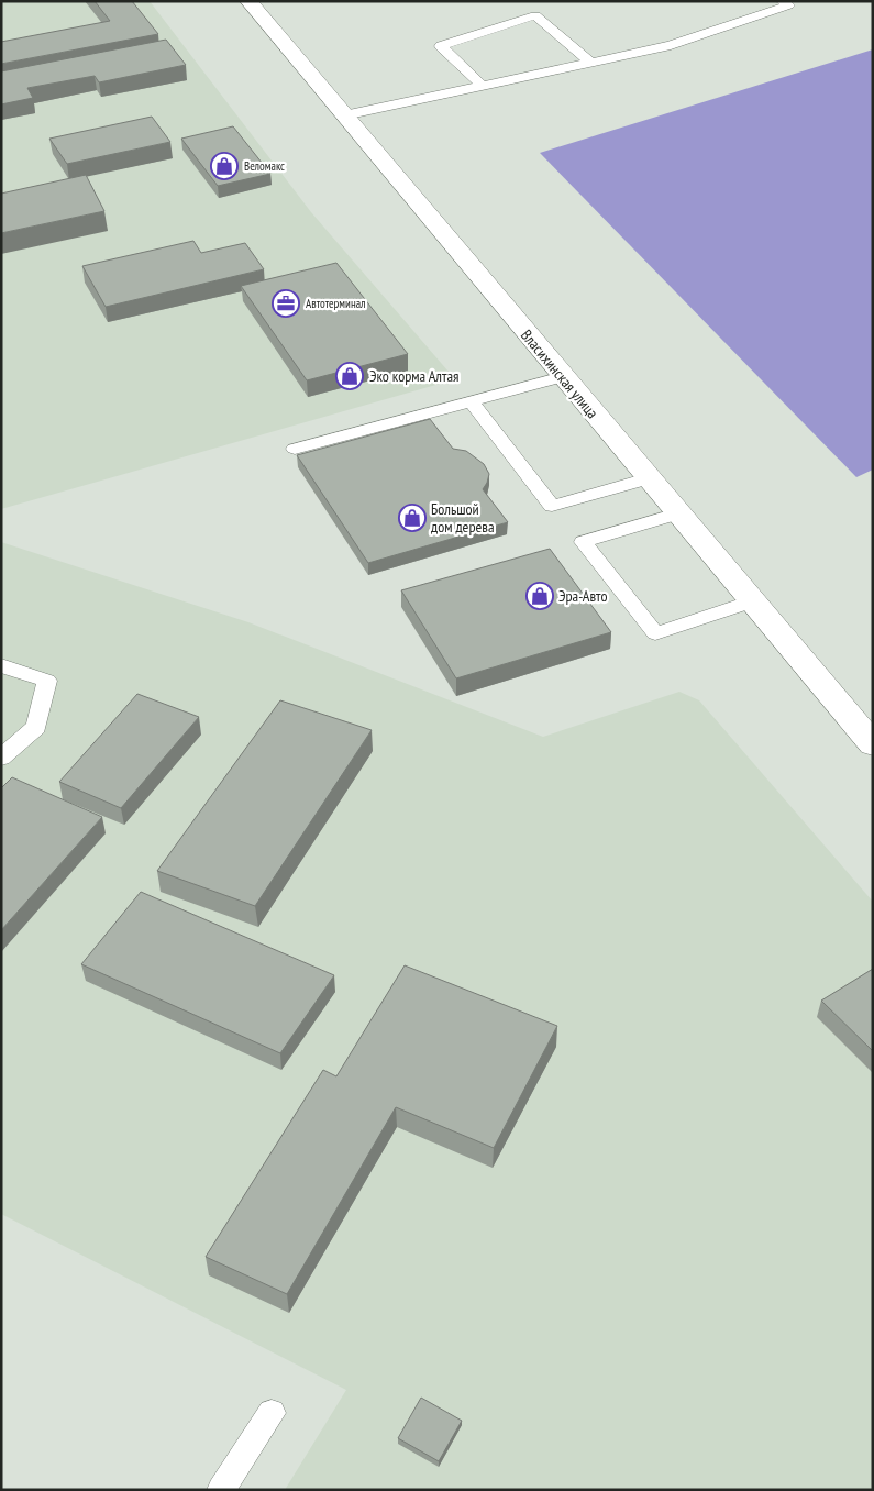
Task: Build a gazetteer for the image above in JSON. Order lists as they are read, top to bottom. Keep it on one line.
{"streets":{"highway":["Власихинская улица"]},"places":{"shop":["Веломакс","Эко корма Алтая","Большой дом дерева","Эра-Авто"],"office":["Автотерминал"]}}
